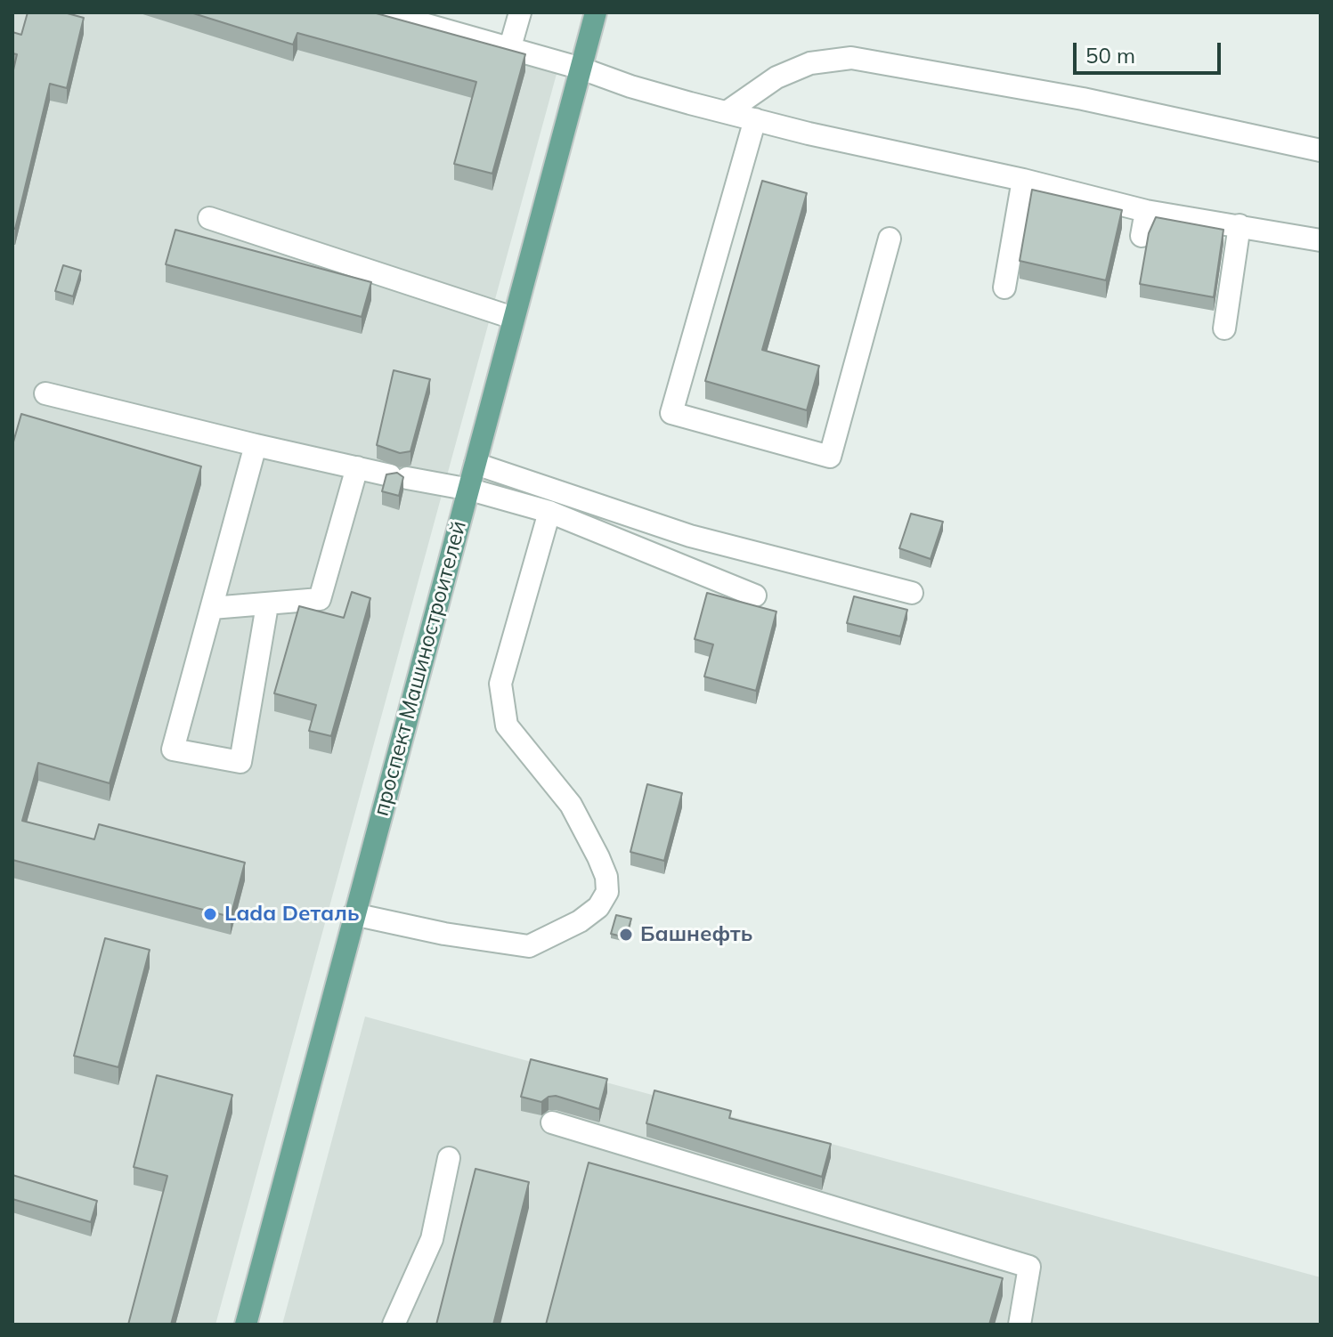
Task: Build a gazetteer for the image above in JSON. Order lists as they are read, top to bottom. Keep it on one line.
{"streets":{"main road":["проспект Машиностроителей"]},"places":["Lada Dеталь","Башнефть"],"scale_bar":"50 m"}
